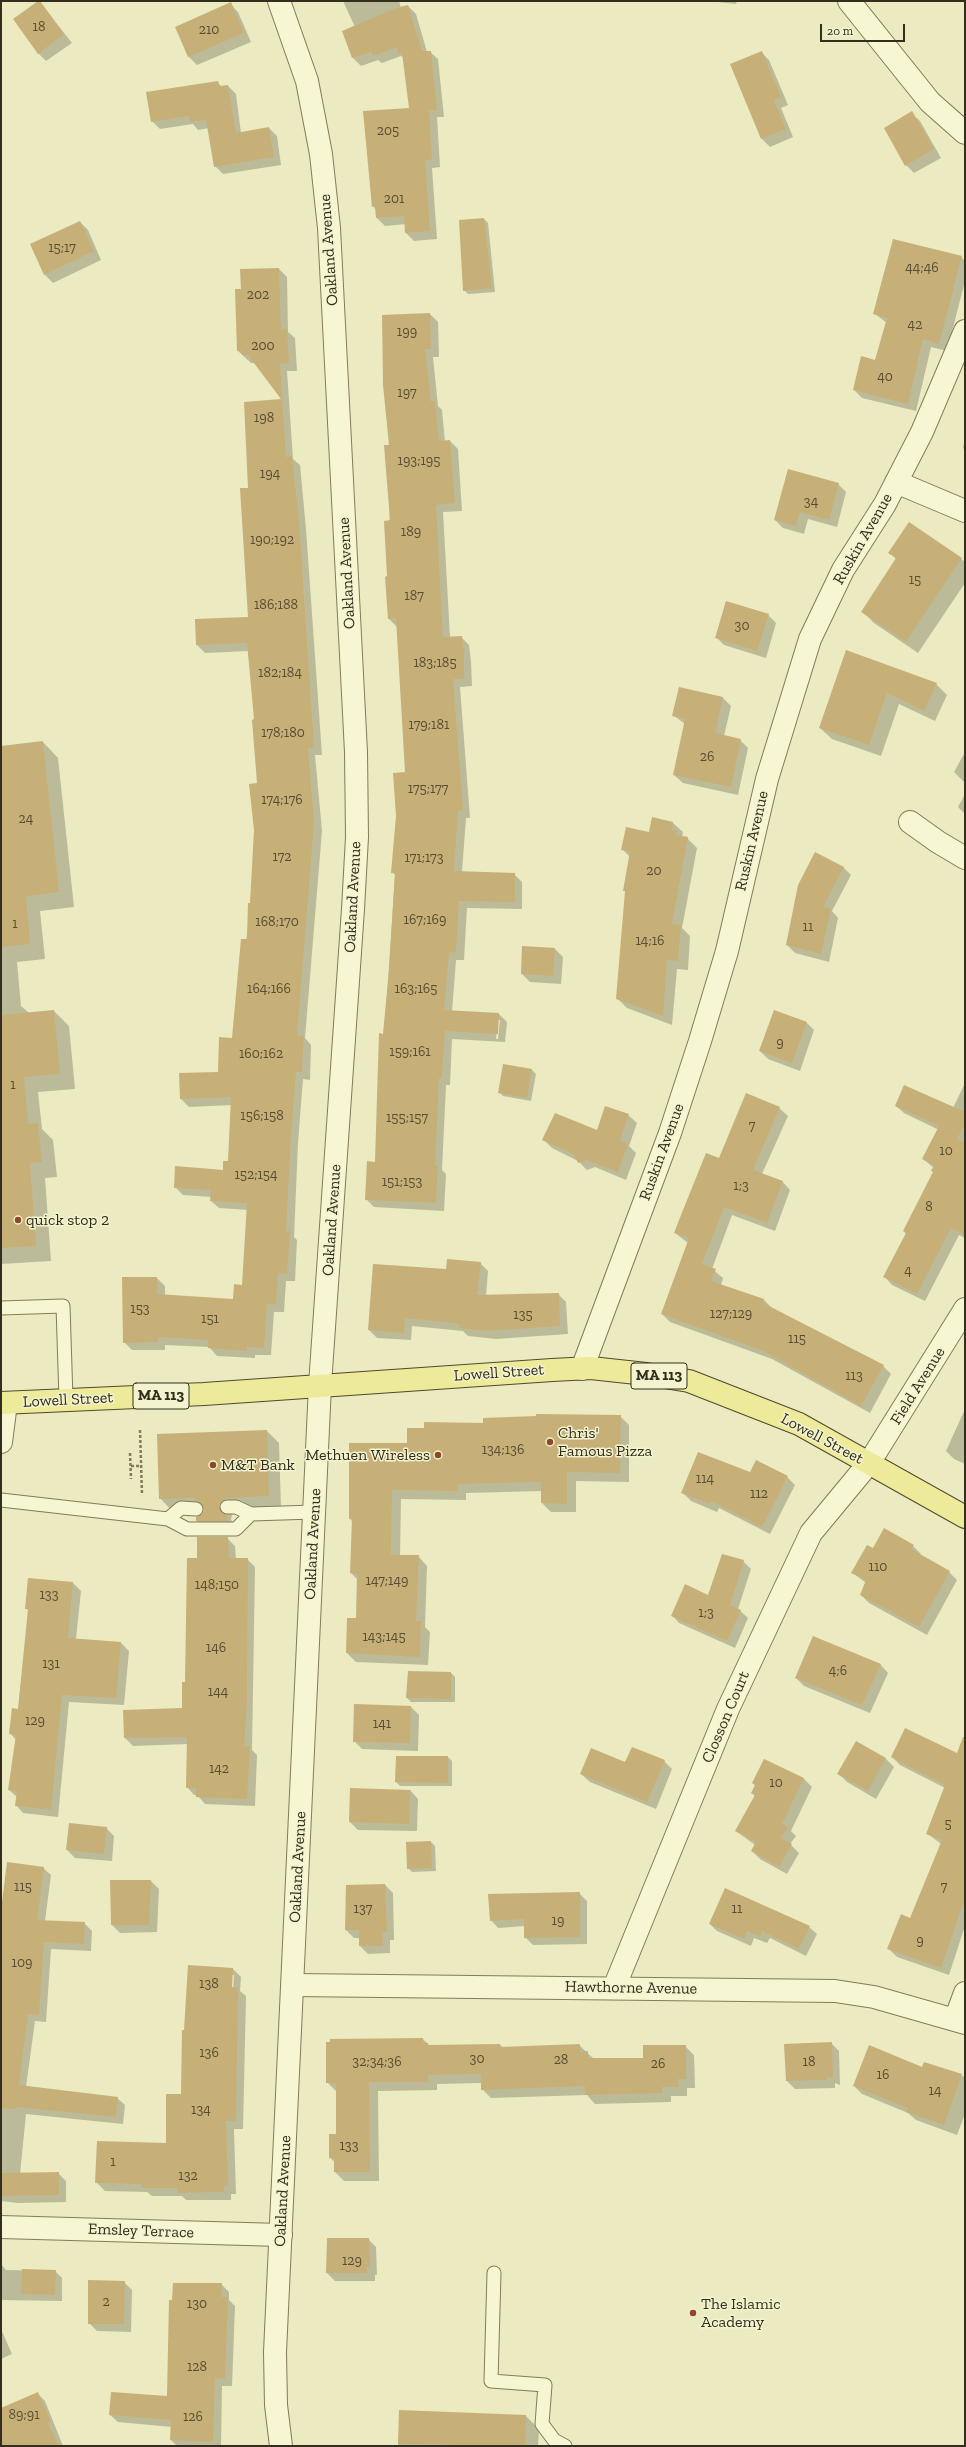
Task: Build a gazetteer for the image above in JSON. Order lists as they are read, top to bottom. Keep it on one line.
{"streets":{"main road":["Lowell Street","MA 113"],"street":["Oakland Avenue","Ruskin Avenue","Field Avenue","Closson Court","Hawthorne Avenue","Emsley Terrace"]},"crossings":[["Oakland Avenue","Lowell Street"],["Oakland Avenue","Hawthorne Avenue"],["Oakland Avenue","Emsley Terrace"],["Ruskin Avenue","Lowell Street"],["Lowell Street","Field Avenue"],["Lowell Street","Closson Court"],["Field Avenue","Closson Court"],["Closson Court","Hawthorne Avenue"]],"places":["quick stop 2","Chris' Famous Pizza","Methuen Wireless","M&T Bank","The Islamic Academy"],"house_numbers":["18","210","205","201","15;17","44;46","202","42","199","200","40","197","198","193;195","194","34","189","190;192","15","187","186;188","30","183;185","182;184","179;181","178;180","26","175;177","174;176","24","172","171;173","20","167;169","168;170","1","11","14;16","164;166","163;165","9","159;161","160;162","1","156;158","155;157","7","10","152;154","151;153","1;3","8","4","153","127;129","135","151","115","113","134;136","114","112","110","147;149","148;150","133","1;3","143;145","146","131","4;6","144","129","141","142","10","5","115","7","137","11","19","9","109","138","136","30","28","32;34;36","18","26","16","14","134","133","1","132","129","2","130","128","89;91","126"],"scale_bar":"20 m"}
